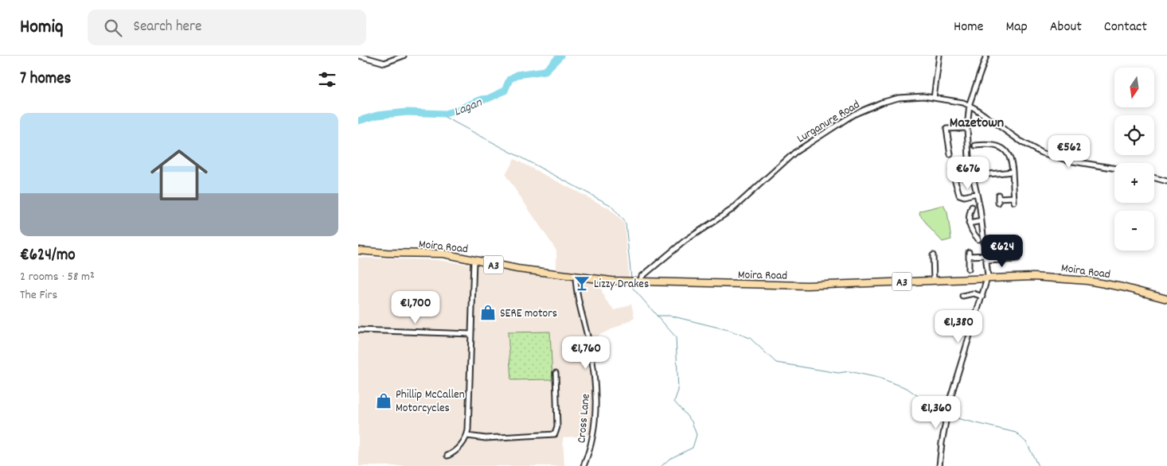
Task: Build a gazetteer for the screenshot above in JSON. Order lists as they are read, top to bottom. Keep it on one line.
{"streets":{"highway":["Moira Road","A3"],"street":["Lurganure Road","Cross Lane"]},"crossings":[["Lurganure Road","Moira Road"],["Moira Road","Cross Lane"]],"districts":["Mazetown"],"water":["Lagan"],"places":{"bar":["Lizzy Drakes"],"shop":["SERE motors","Phillip McCallen Motorcycles"]},"north":"bottom","page":{"header":"Homiq","search":"Search here","nav":["Home","Map","About","Contact"],"heading":"7 homes","map_buttons":["+","−"],"list":[{"name":"€624/mo","note":"2 rooms · 58 m² · The Firs"}],"price":["€562","€676","€624","€1,700","€1,380","€1,760","€1,360"]}}
